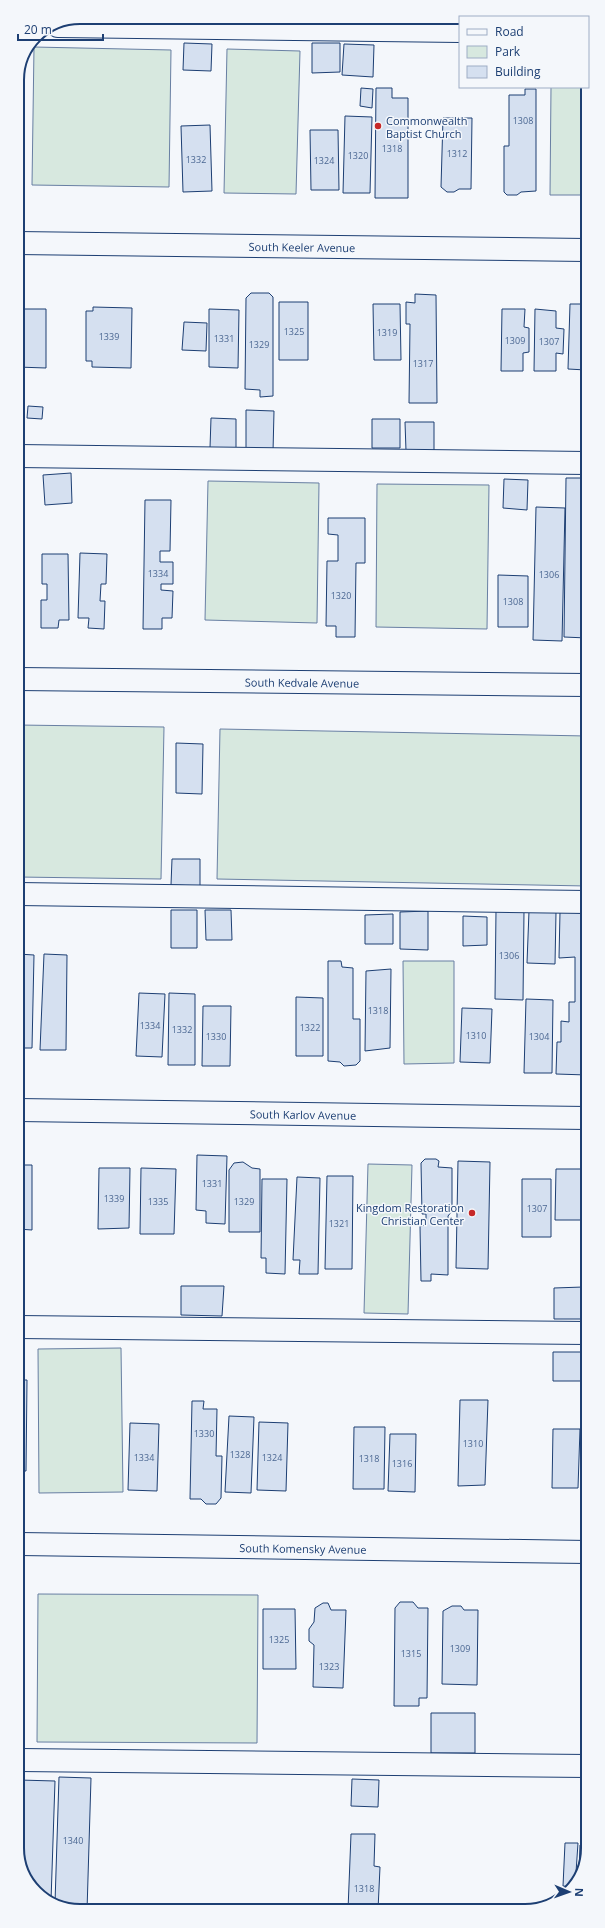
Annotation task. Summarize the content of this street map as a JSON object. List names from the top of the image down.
{
  "streets": {
    "street": [
      "South Keeler Avenue",
      "South Kedvale Avenue",
      "South Karlov Avenue",
      "South Komensky Avenue"
    ]
  },
  "places": ["Commonwealth Baptist Church", "Kingdom Restoration Christian Center"],
  "house_numbers": [
    "1308",
    "1318",
    "1312",
    "1320",
    "1332",
    "1324",
    "1325",
    "1319",
    "1339",
    "1331",
    "1309",
    "1307",
    "1329",
    "1317",
    "1334",
    "1306",
    "1320",
    "1308",
    "1306",
    "1318",
    "1334",
    "1322",
    "1332",
    "1310",
    "1330",
    "1304",
    "1331",
    "1339",
    "1335",
    "1329",
    "1307",
    "1321",
    "1330",
    "1310",
    "1328",
    "1334",
    "1324",
    "1318",
    "1316",
    "1325",
    "1309",
    "1315",
    "1323",
    "1340",
    "1318"
  ],
  "legend": ["Road", "Park", "Building"],
  "scale_bar": "20 m",
  "north": "right"
}
